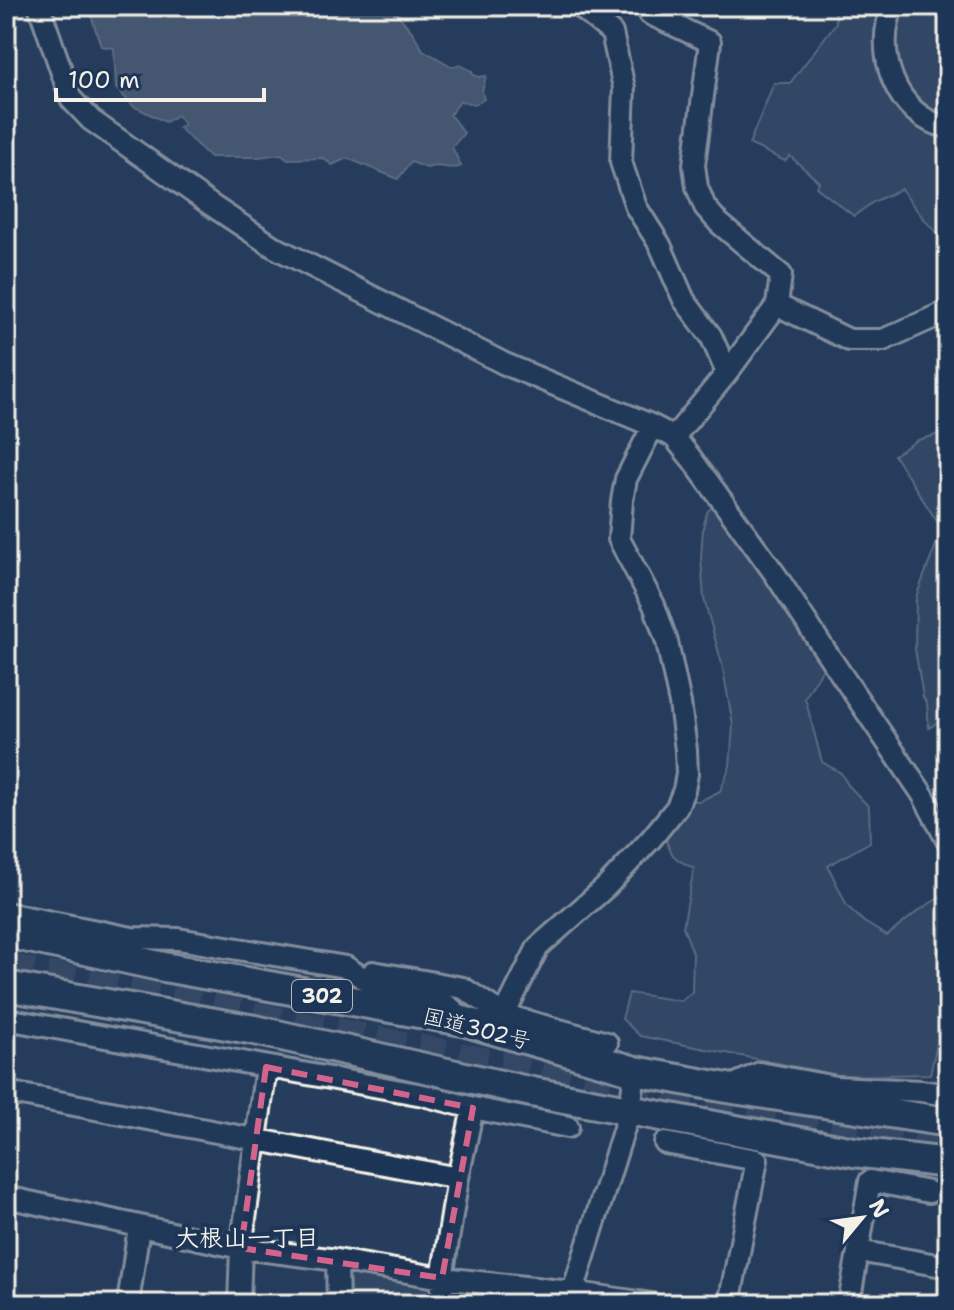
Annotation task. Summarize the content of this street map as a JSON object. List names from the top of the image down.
{
  "streets": {
    "highway": ["302", "国道302号"]
  },
  "districts": ["大根山一丁目"],
  "scale_bar": "100 m",
  "north": "top right"
}
